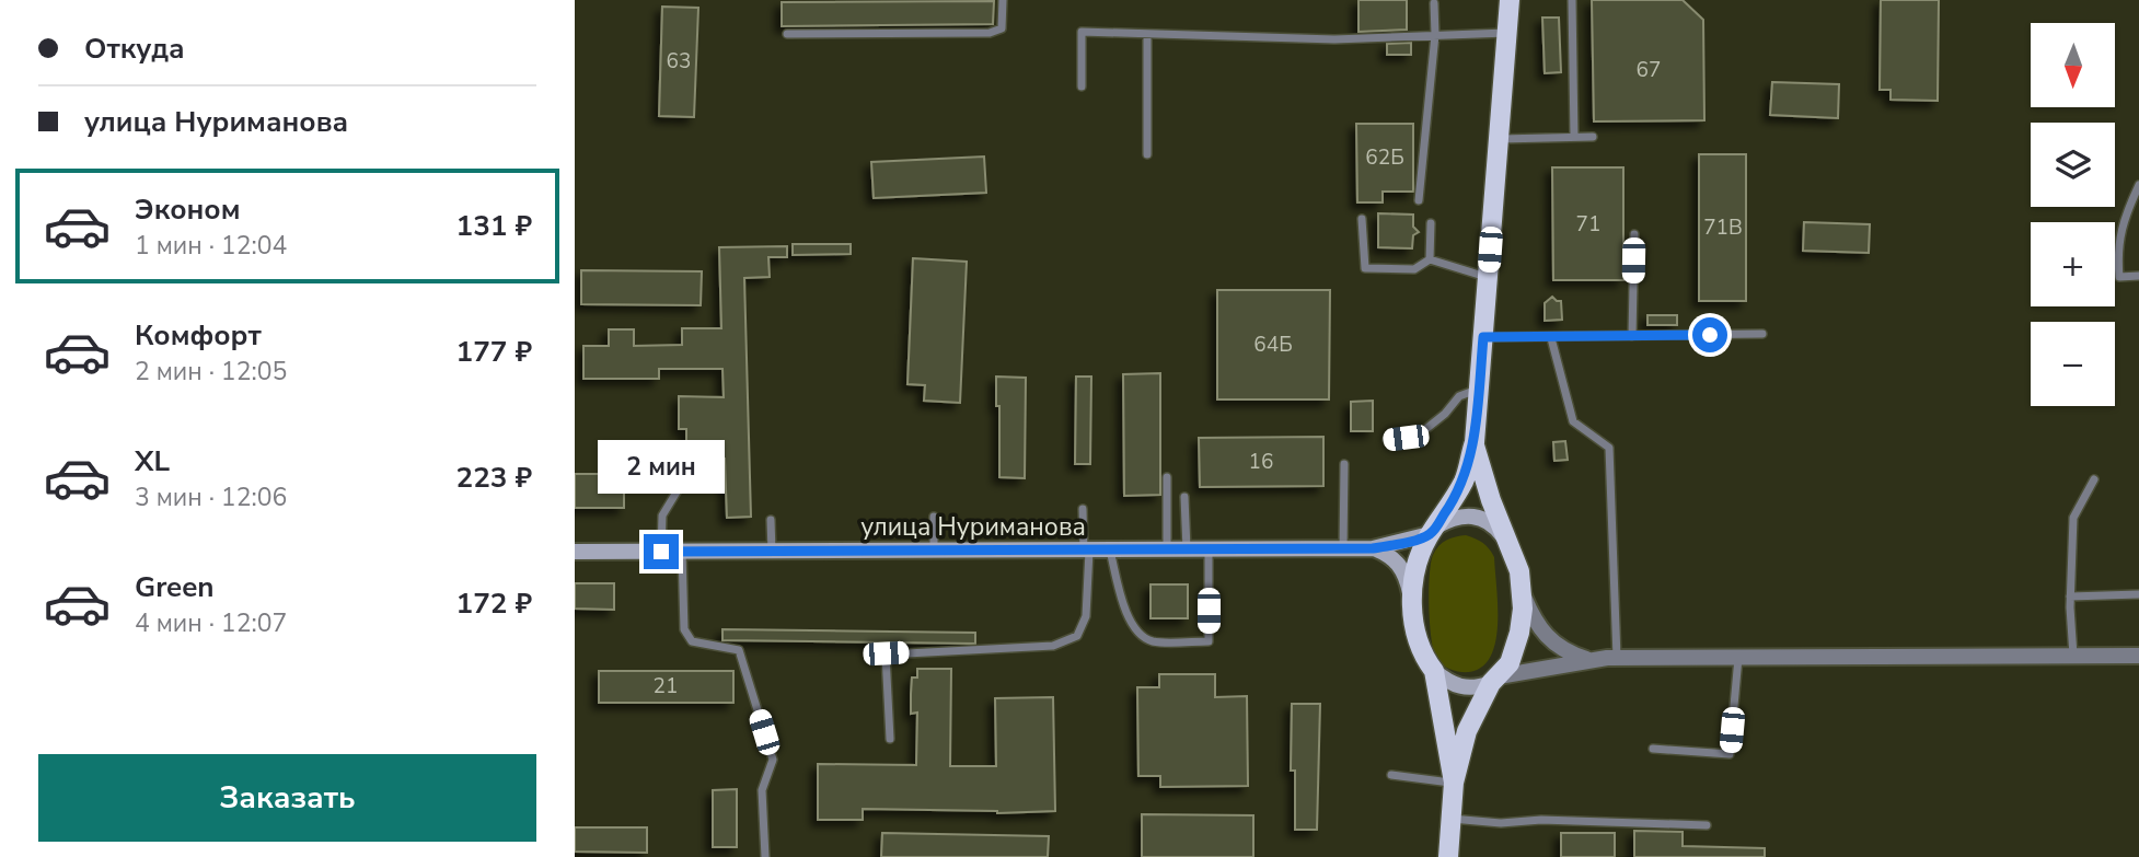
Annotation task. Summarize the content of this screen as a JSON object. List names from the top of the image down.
{
  "streets": {
    "main road": ["улица Нуриманова"]
  },
  "house_numbers": [
    "63",
    "67",
    "62Б",
    "71",
    "71В",
    "64Б",
    "16",
    "21"
  ],
  "north": "bottom",
  "page": {
    "banner": ["Откуда", "улица Нуриманова"],
    "map_buttons": ["+", "−"],
    "list": [
      {
        "name": "Эконом",
        "note": "1 мин · 12:04",
        "value": "131 ₽"
      },
      {
        "name": "Комфорт",
        "note": "2 мин · 12:05",
        "value": "177 ₽"
      },
      {
        "name": "XL",
        "note": "3 мин · 12:06",
        "value": "223 ₽"
      },
      {
        "name": "Green",
        "note": "4 мин · 12:07",
        "value": "172 ₽"
      }
    ],
    "bubble": "2 мин",
    "buttons": "Заказать"
  }
}
